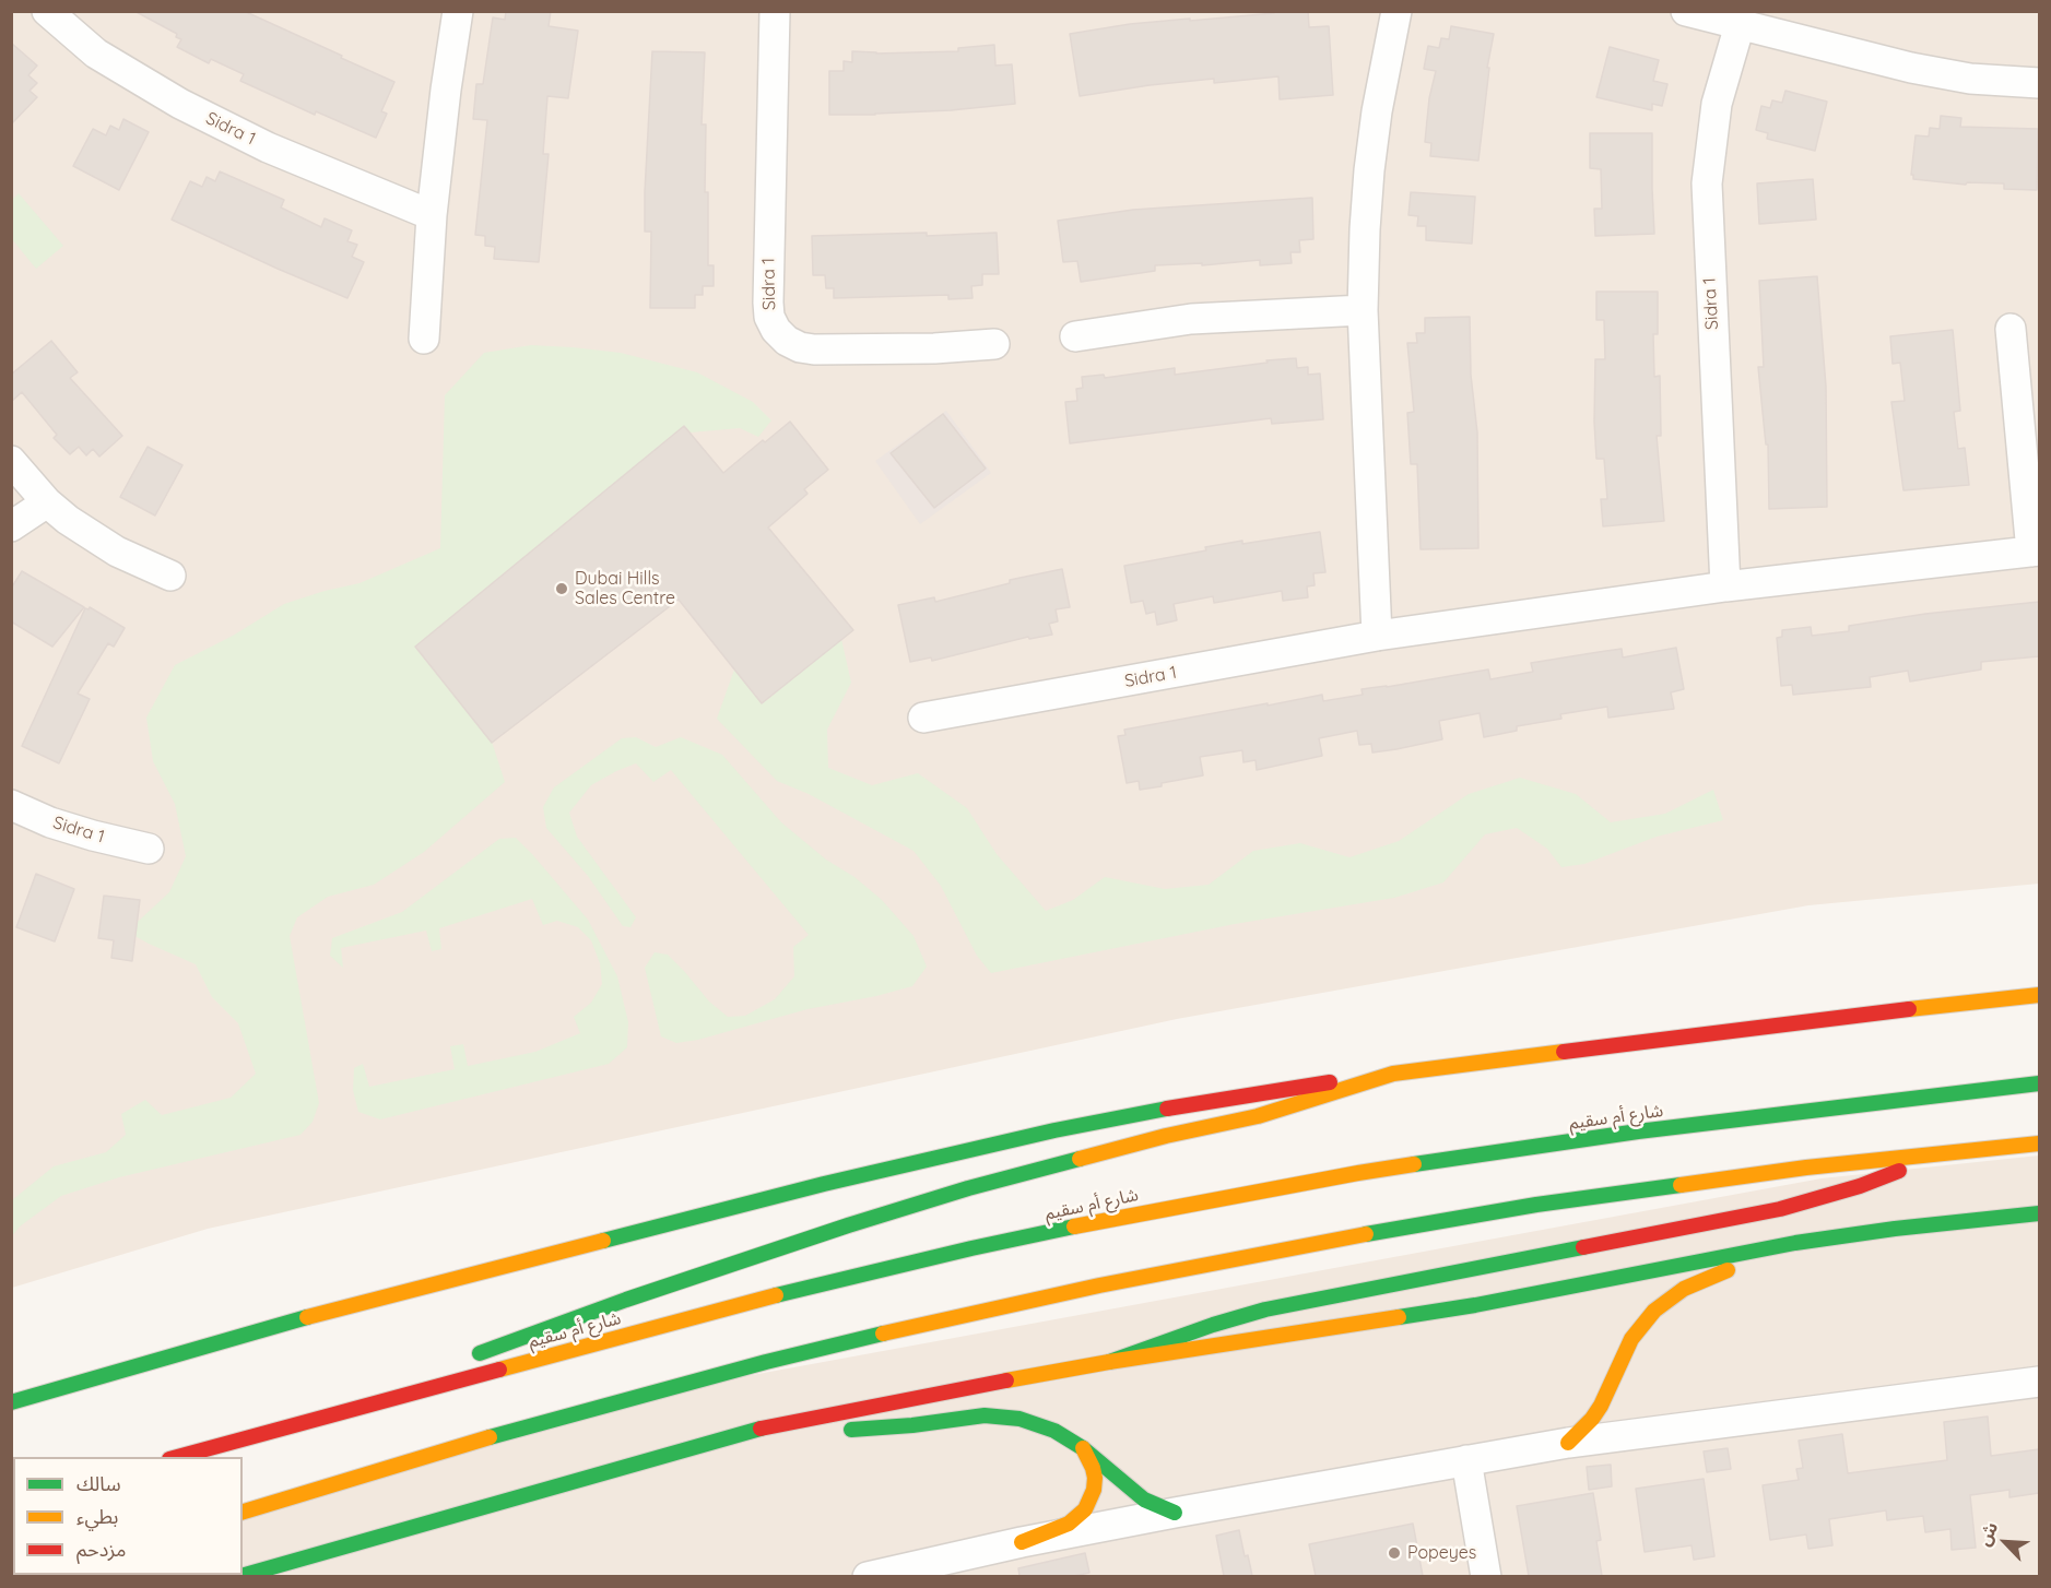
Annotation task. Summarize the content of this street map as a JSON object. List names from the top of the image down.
{
  "streets": {
    "main road": ["شارع أم سقيم"],
    "street": ["Sidra 1"]
  },
  "places": ["Dubai Hills Sales Centre", "Popeyes"],
  "legend": ["سالك", "بطيء", "مزدحم"],
  "north": "top left"
}
